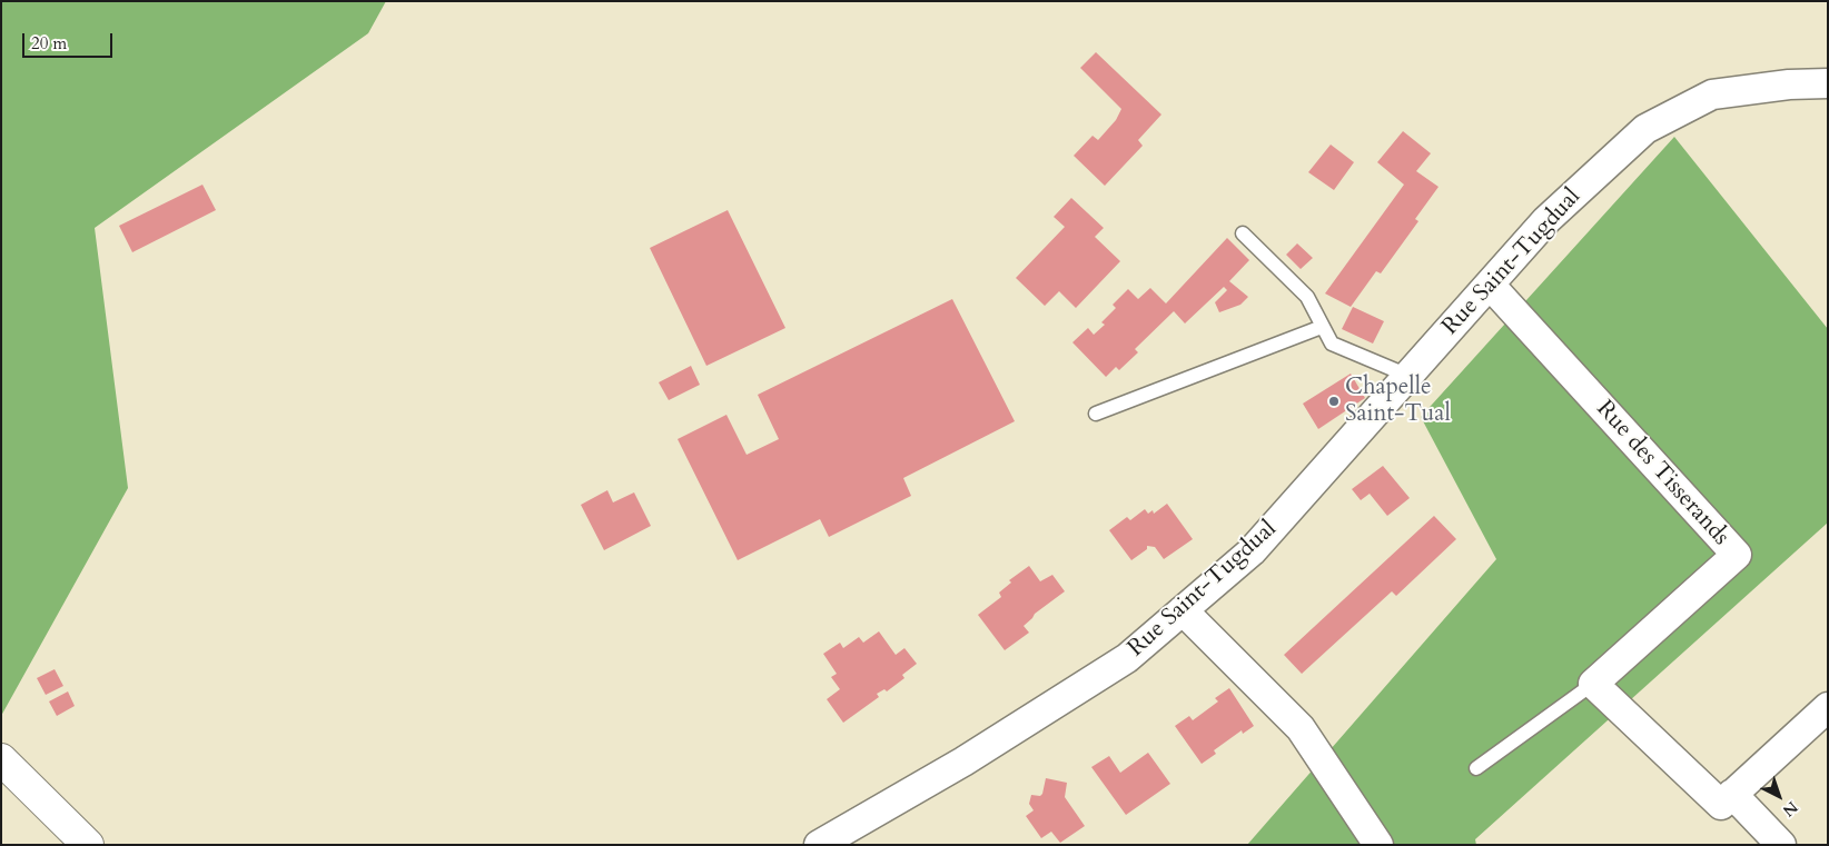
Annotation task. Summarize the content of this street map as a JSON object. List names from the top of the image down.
{
  "streets": {
    "street": ["Rue Saint-Tugdual", "Rue des Tisserands"]
  },
  "crossings": [
    ["Rue Saint-Tugdual", "Rue des Tisserands"]
  ],
  "places": ["Chapelle Saint-Tual"],
  "scale_bar": "20 m",
  "north": "bottom right"
}
